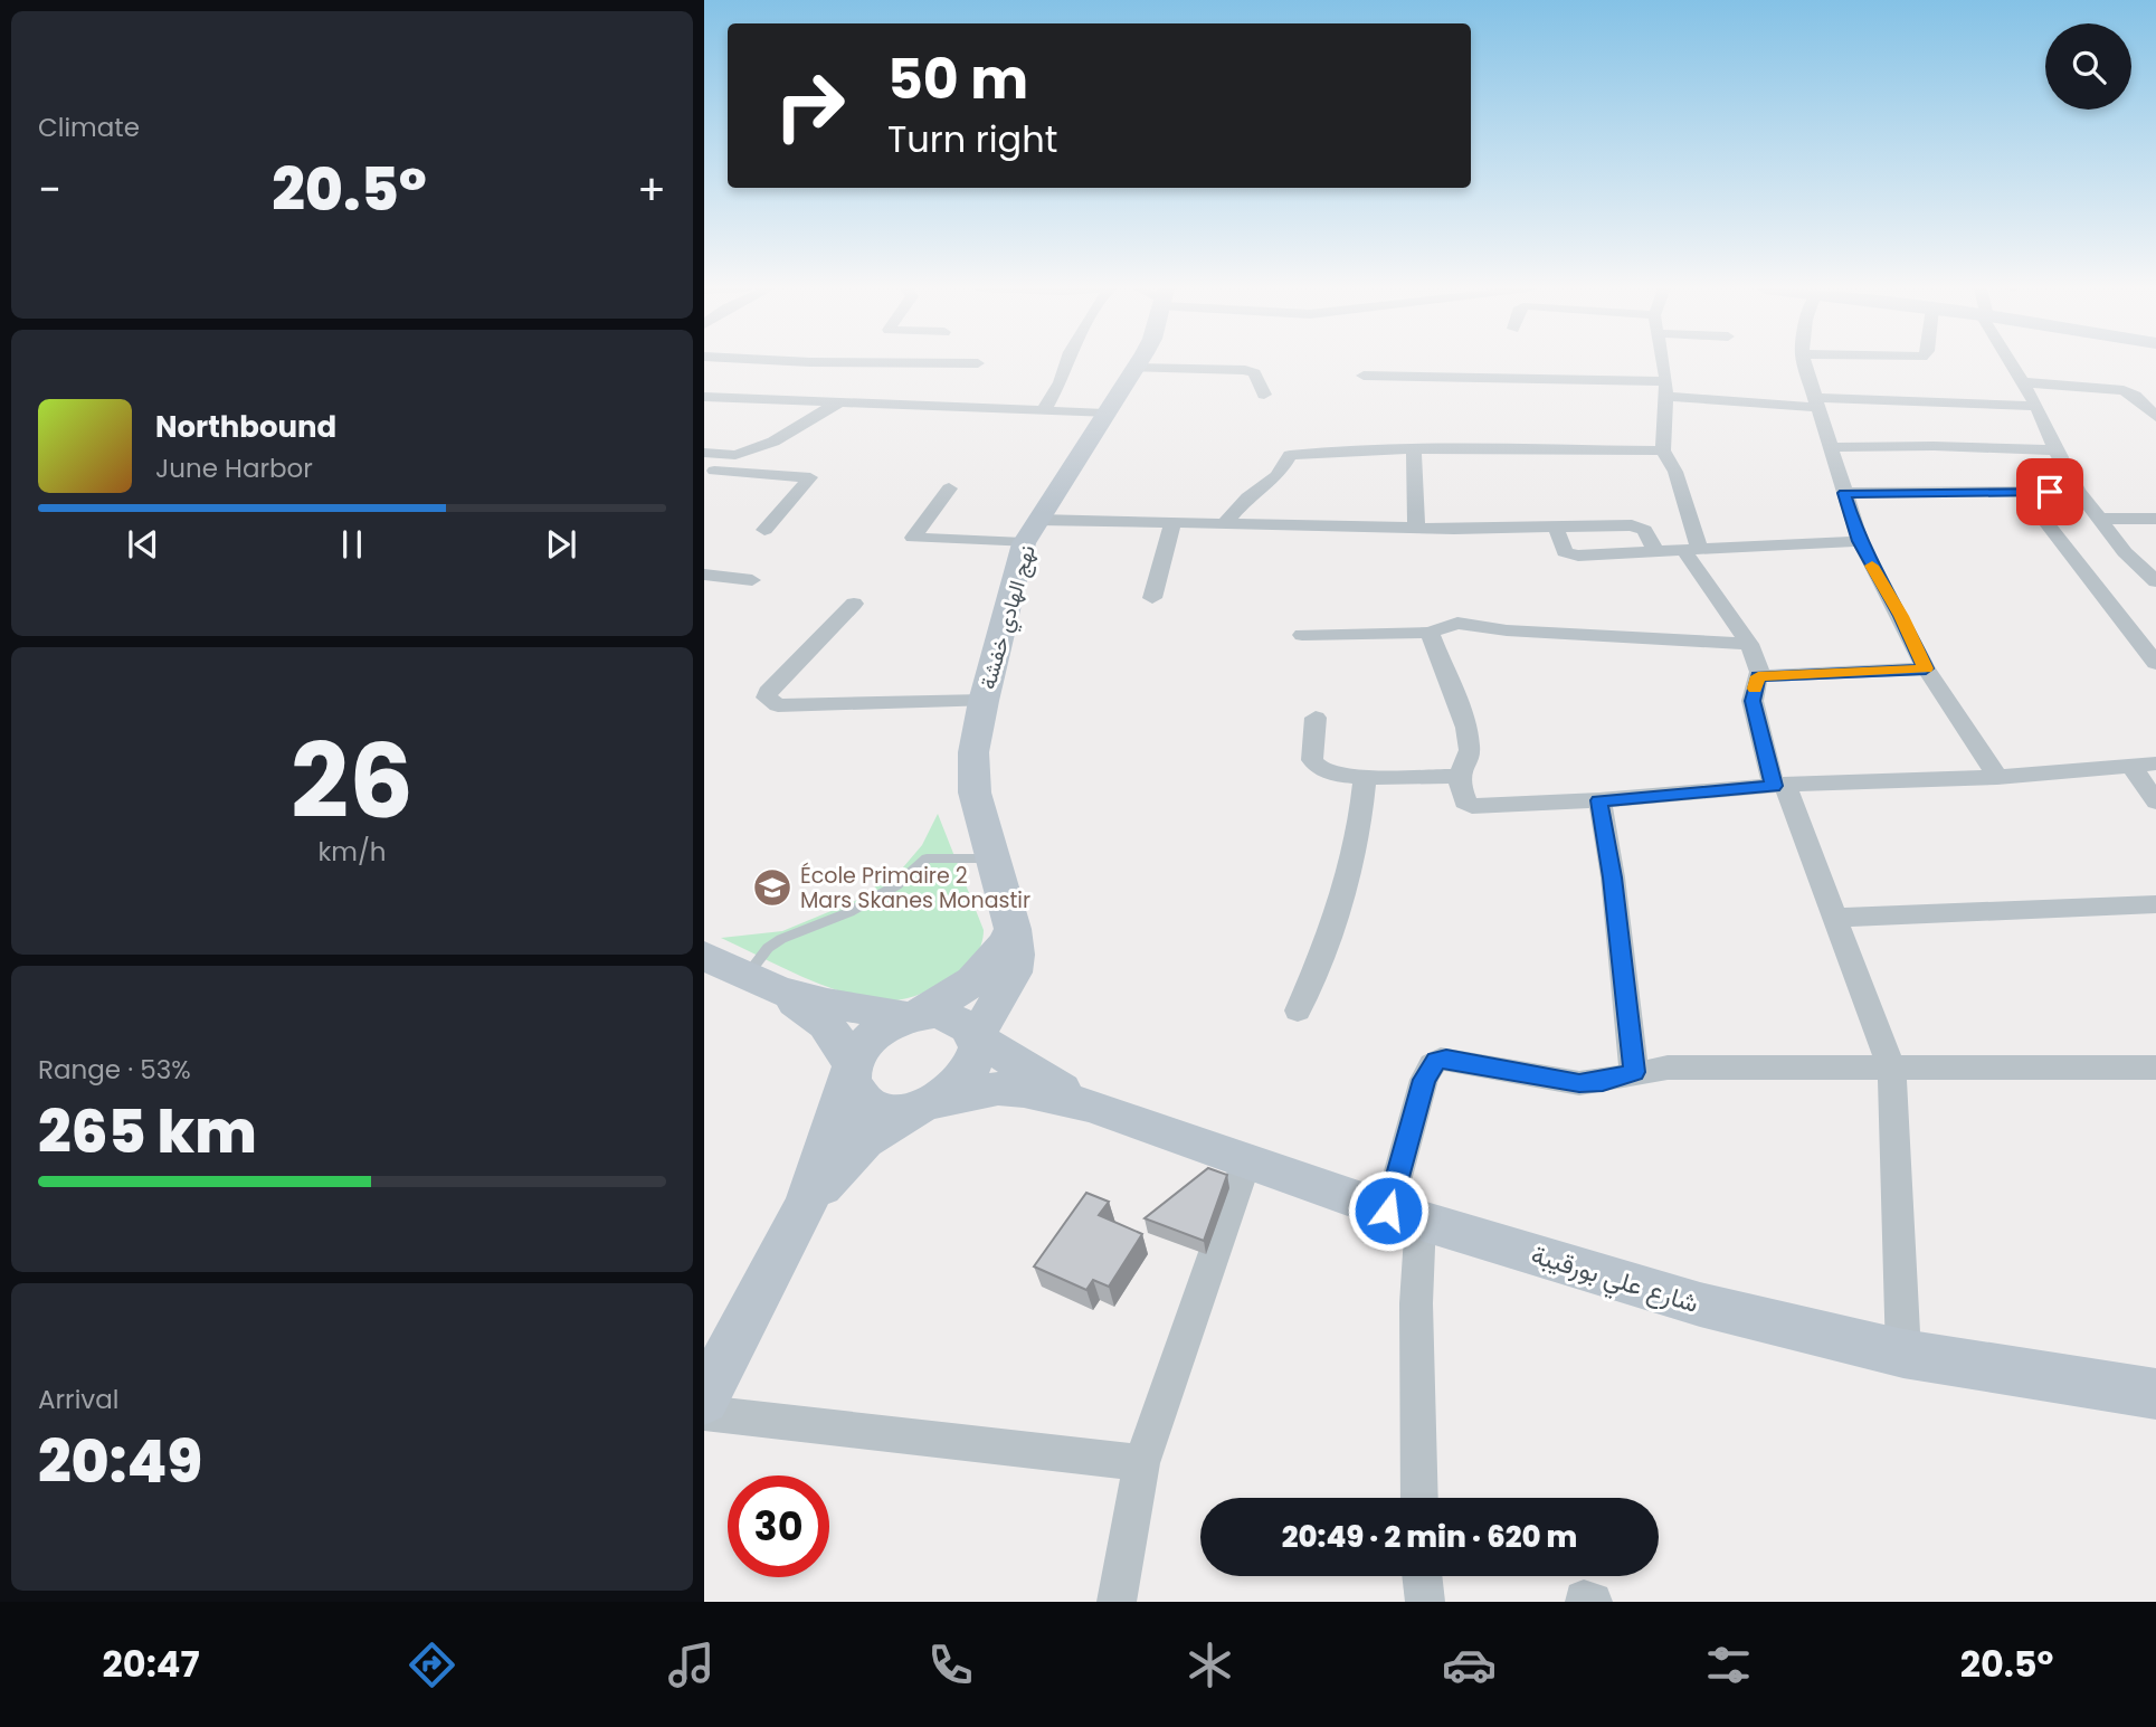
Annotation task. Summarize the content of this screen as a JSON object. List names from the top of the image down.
{
  "streets": {
    "main road": ["نهج الهادي خفشة", "شارع علي بورقيبة"]
  },
  "crossings": [
    ["نهج الهادي خفشة", "شارع علي بورقيبة"]
  ],
  "places": {
    "school or university": ["École Primaire 2 Mars Skanes Monastir"]
  },
  "page": {
    "tile": [
      "Climate",
      ["26", "km/h"],
      ["Range · 53%", "265 km"],
      ["Arrival", "20:49"]
    ],
    "turn": ["50 m", "Turn right"],
    "heat": ["−", "20.5°", "+"],
    "song": ["Northbound", "June Harbor"],
    "limit": "30",
    "trip": "20:49 · 2 min · 620 m",
    "tabs": ["20:47", "20.5°"]
  }
}
